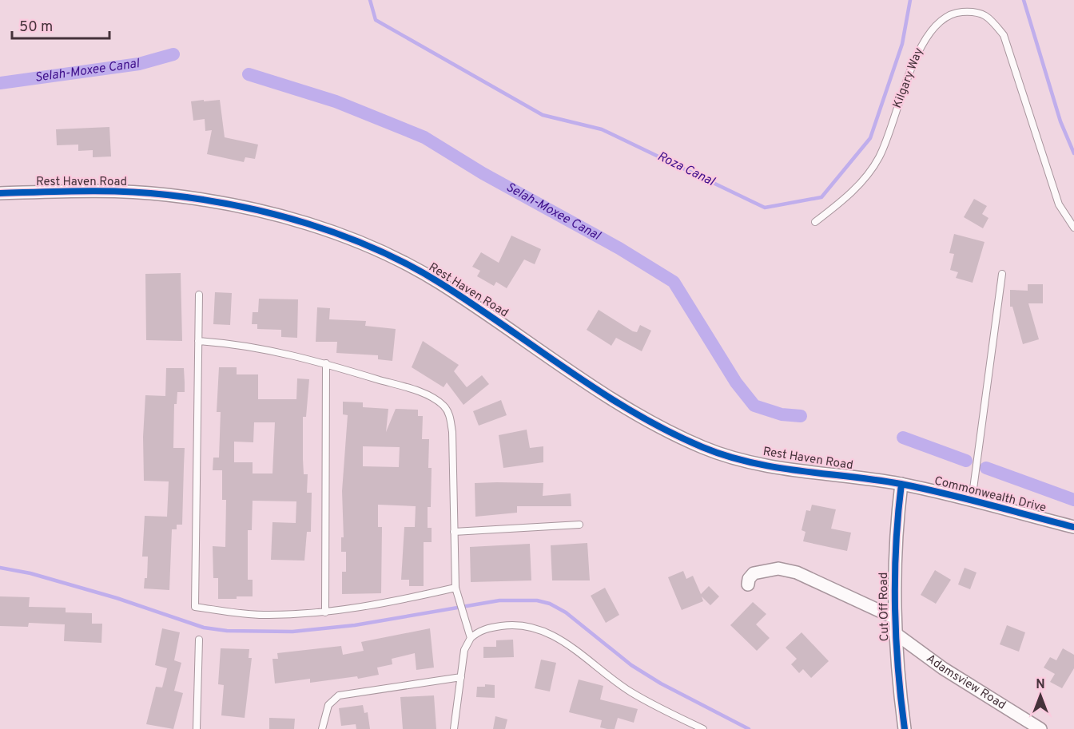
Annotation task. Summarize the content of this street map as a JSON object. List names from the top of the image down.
{
  "streets": {
    "street": [
      "Rest Haven Road",
      "Commonwealth Drive",
      "Cut Off Road",
      "Adamsview Road"
    ],
    "lane": ["Kilgary Way"]
  },
  "crossings": [
    ["Rest Haven Road", "Commonwealth Drive"],
    ["Rest Haven Road", "Cut Off Road"],
    ["Commonwealth Drive", "Cut Off Road"],
    ["Cut Off Road", "Adamsview Road"]
  ],
  "water": ["Selah-Moxee Canal", "Roza Canal"],
  "scale_bar": "50 m",
  "north": "top"
}
